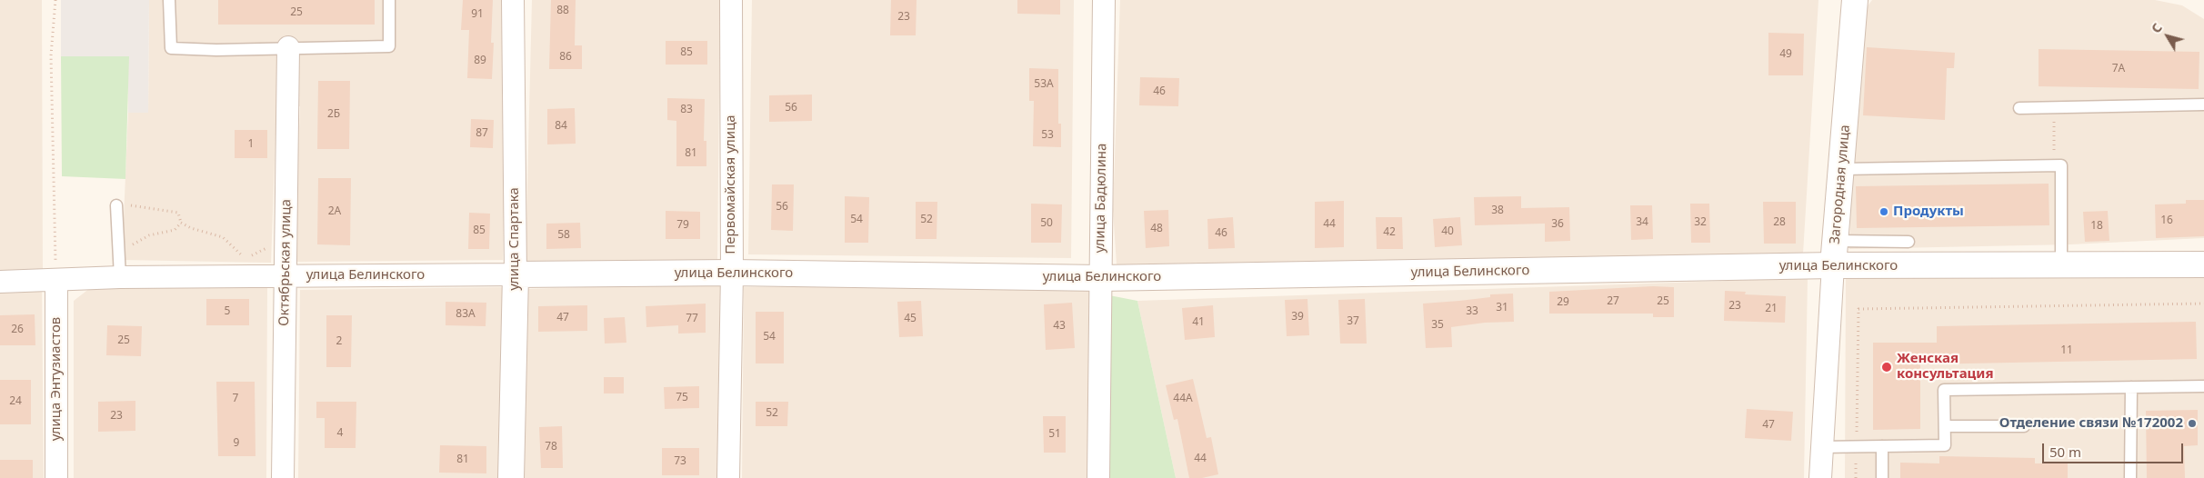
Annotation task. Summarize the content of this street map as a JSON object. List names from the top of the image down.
{
  "streets": {
    "street": [
      "Первомайская улица",
      "Загородная улица",
      "улица Бадюлина",
      "улица Спартака",
      "Октябрьская улица",
      "улица Белинского",
      "улица Энтузиастов"
    ]
  },
  "crossings": [
    ["Первомайская улица", "улица Белинского"],
    ["Загородная улица", "улица Белинского"],
    ["улица Бадюлина", "улица Белинского"],
    ["улица Спартака", "улица Белинского"],
    ["Октябрьская улица", "улица Белинского"],
    ["улица Белинского", "улица Энтузиастов"]
  ],
  "places": ["Продукты", "Женская консультация", "Отделение связи №172002"],
  "house_numbers": [
    "88",
    "25",
    "91",
    "23",
    "85",
    "49",
    "86",
    "89",
    "7А",
    "53А",
    "46",
    "56",
    "83",
    "2Б",
    "84",
    "87",
    "53",
    "1",
    "81",
    "56",
    "38",
    "2А",
    "54",
    "52",
    "16",
    "34",
    "32",
    "28",
    "50",
    "44",
    "36",
    "79",
    "18",
    "48",
    "85",
    "40",
    "42",
    "46",
    "58",
    "27",
    "25",
    "29",
    "23",
    "31",
    "21",
    "5",
    "33",
    "83А",
    "39",
    "47",
    "77",
    "45",
    "37",
    "41",
    "35",
    "43",
    "26",
    "54",
    "25",
    "2",
    "11",
    "75",
    "7",
    "44А",
    "24",
    "52",
    "23",
    "47",
    "4",
    "51",
    "9",
    "78",
    "44",
    "81",
    "73"
  ],
  "scale_bar": "50 m",
  "north": "top left"
}
